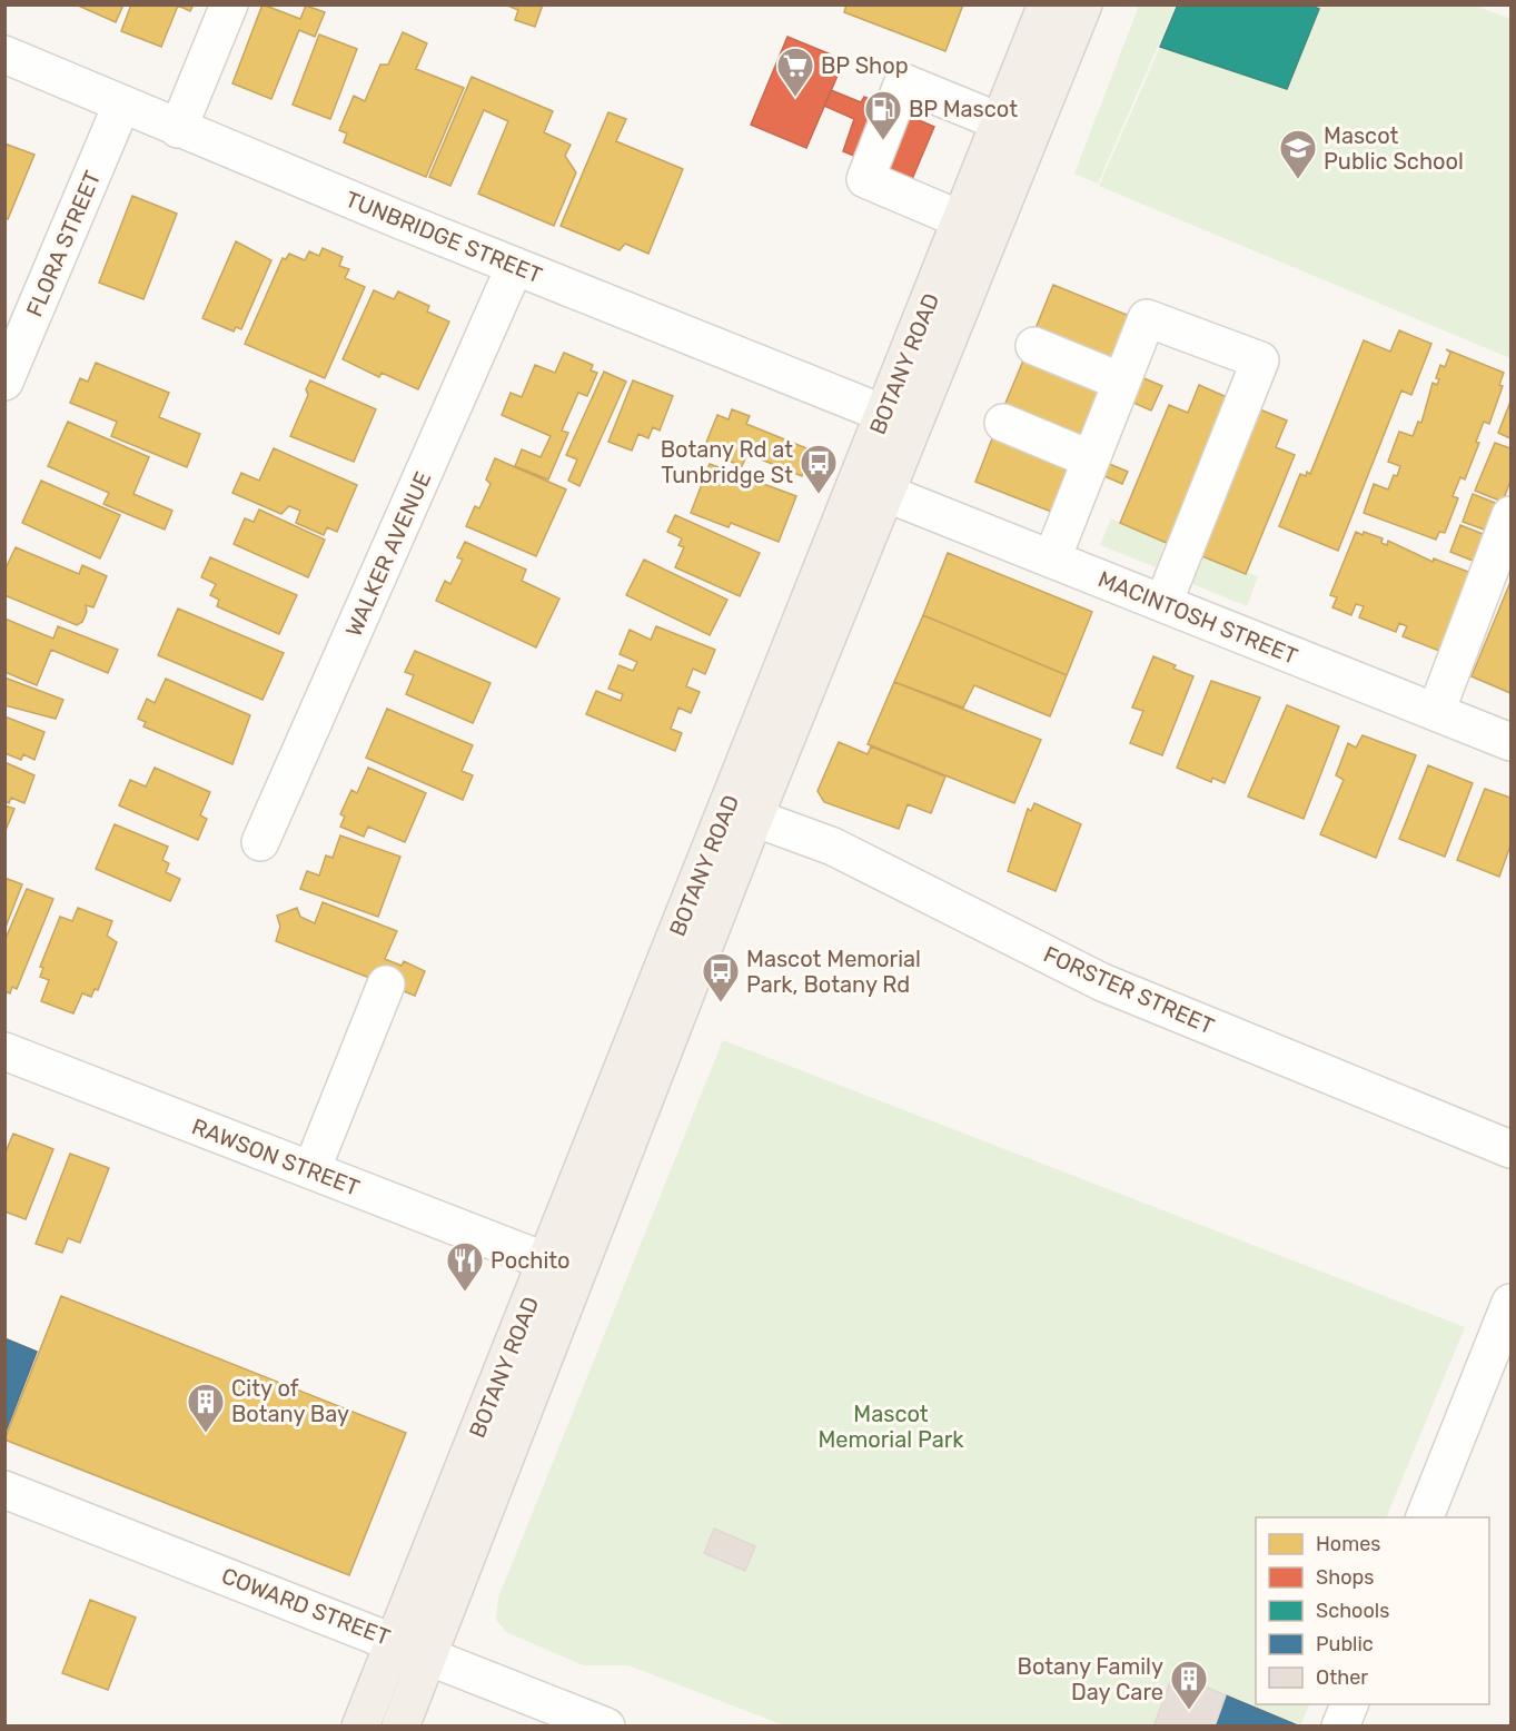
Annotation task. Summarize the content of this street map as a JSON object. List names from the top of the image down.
{
  "streets": {
    "main road": ["BOTANY ROAD"],
    "street": [
      "TUNBRIDGE STREET",
      "FLORA STREET",
      "WALKER AVENUE",
      "MACINTOSH STREET",
      "FORSTER STREET",
      "RAWSON STREET",
      "COWARD STREET"
    ]
  },
  "crossings": [
    ["TUNBRIDGE STREET", "FLORA STREET"],
    ["TUNBRIDGE STREET", "BOTANY ROAD"],
    ["TUNBRIDGE STREET", "WALKER AVENUE"],
    ["BOTANY ROAD", "MACINTOSH STREET"],
    ["BOTANY ROAD", "FORSTER STREET"],
    ["BOTANY ROAD", "RAWSON STREET"],
    ["BOTANY ROAD", "COWARD STREET"]
  ],
  "parks": ["Mascot Memorial Park"],
  "places": {
    "supermarket": ["BP Shop"],
    "fuel station": ["BP Mascot"],
    "school or university": ["Mascot Public School"],
    "bus stop": ["Botany Rd at Tunbridge St", "Mascot Memorial Park, Botany Rd"],
    "restaurant": ["Pochito"],
    "building": ["City of Botany Bay", "Botany Family Day Care"]
  },
  "legend": [
    "Homes",
    "Shops",
    "Schools",
    "Public",
    "Other"
  ]
}
